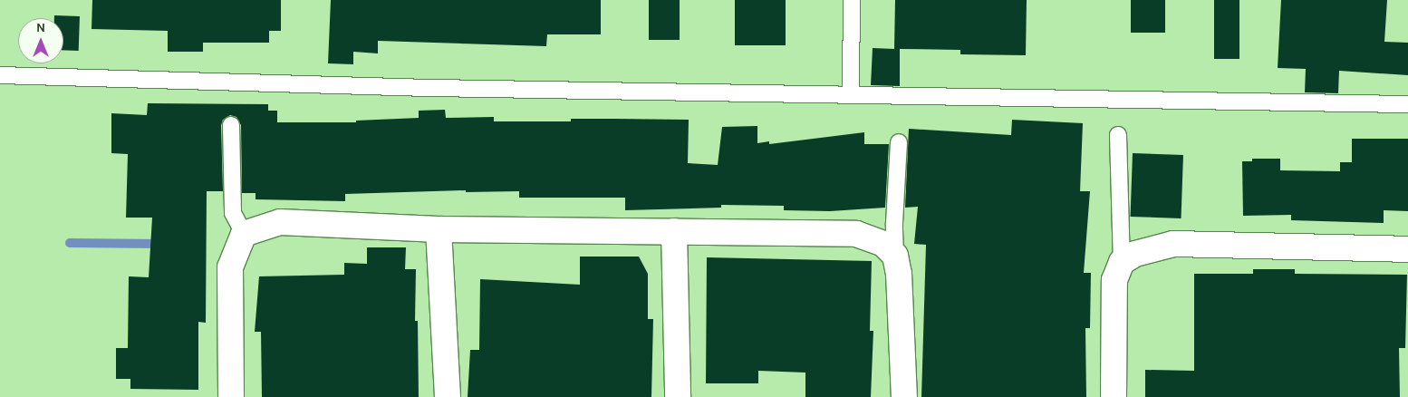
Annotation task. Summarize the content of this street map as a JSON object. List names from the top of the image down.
{
  "north": "top"
}
